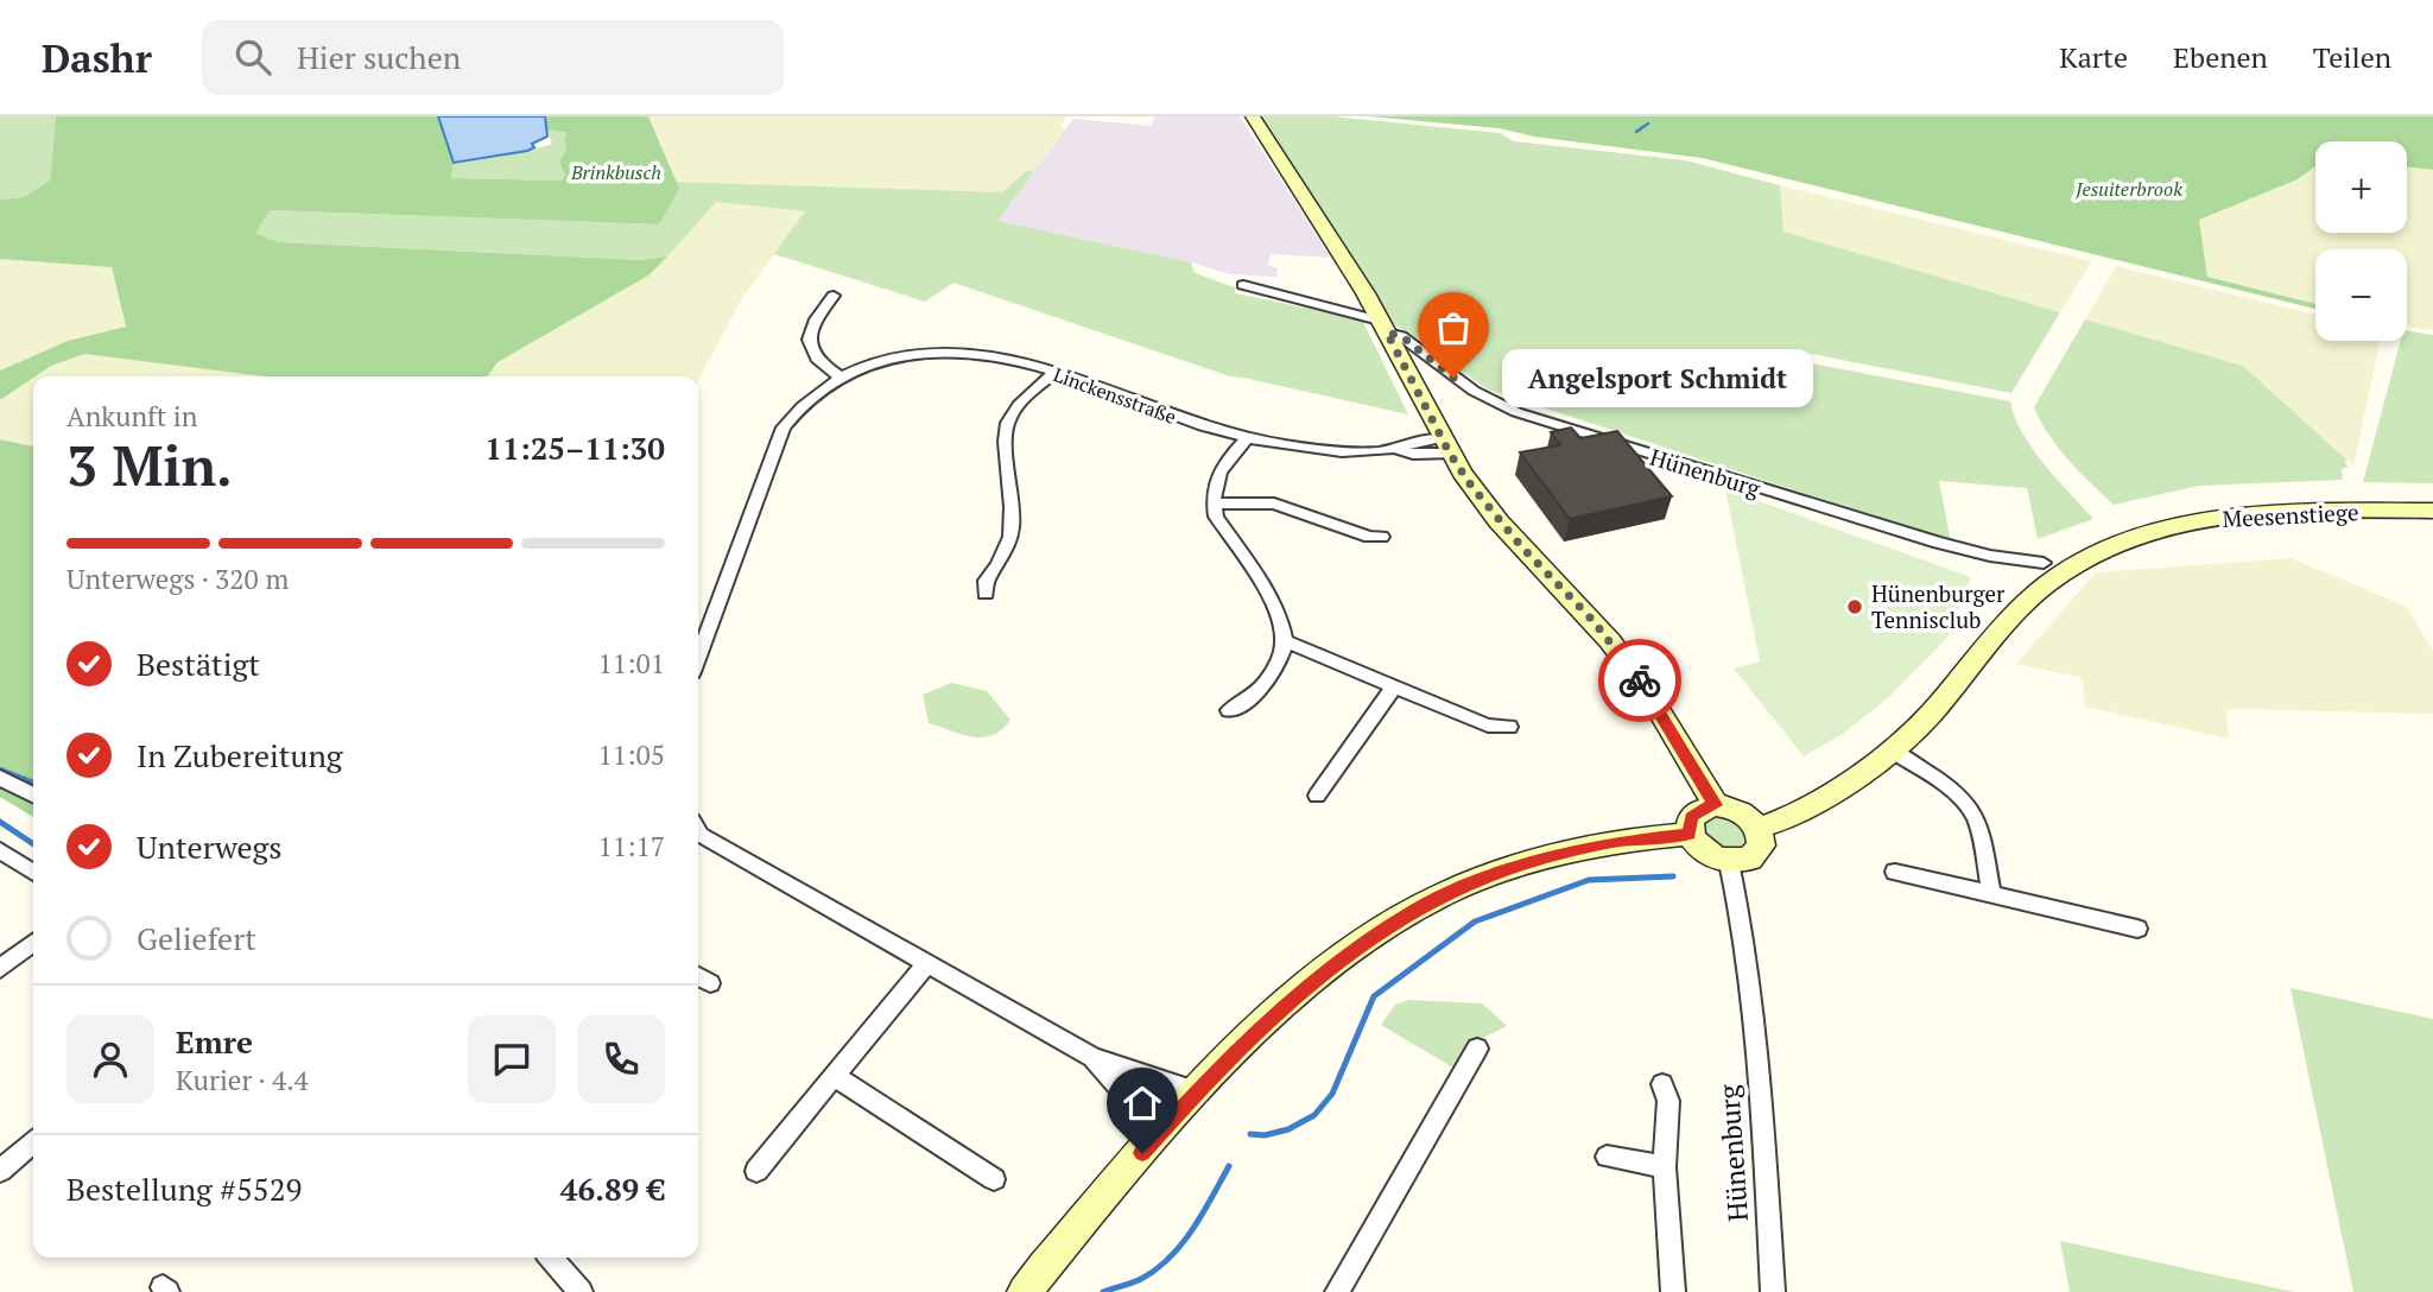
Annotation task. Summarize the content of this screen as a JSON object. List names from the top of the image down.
{
  "streets": {
    "street": ["Linckensstraße", "Hünenburg", "Meesenstiege"]
  },
  "crossings": [
    ["Linckensstraße", "Hünenburg"],
    ["Hünenburg", "Meesenstiege"]
  ],
  "parks": ["Brinkbusch", "Jesuiterbrook"],
  "places": ["Angelsport Schmidt", "Hünenburger Tennisclub"],
  "page": {
    "header": "Dashr",
    "search": "Hier suchen",
    "nav": ["Karte", "Ebenen", "Teilen"],
    "map_buttons": ["+", "−"],
    "bubble": "Angelsport Schmidt",
    "heading": ["3 Min.", "Ankunft in", "11:25–11:30"],
    "panel": [
      "Emre",
      "Kurier · 4.4",
      "Bestellung #5529",
      "46.89 €"
    ],
    "bar": "Unterwegs · 320 m",
    "list": [
      ["Bestätigt", "11:01"],
      ["In Zubereitung", "11:05"],
      ["Unterwegs", "11:17"],
      "Geliefert"
    ]
  }
}
